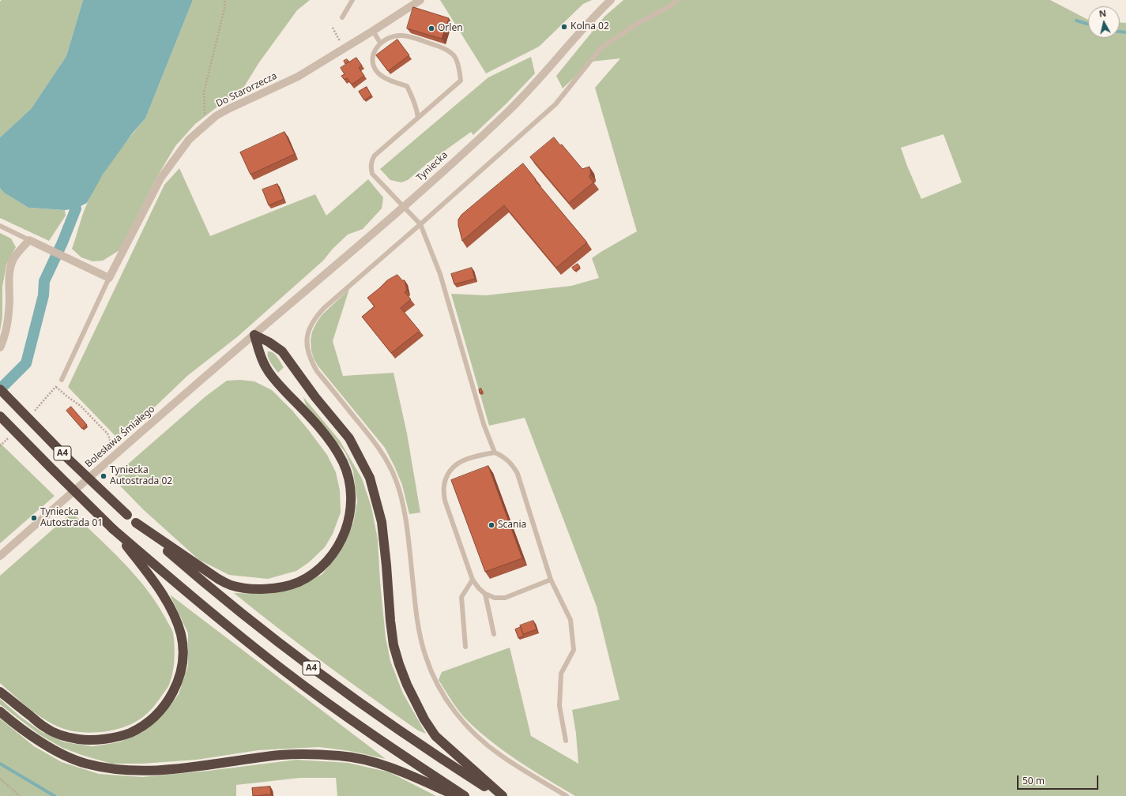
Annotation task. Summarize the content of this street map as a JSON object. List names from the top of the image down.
{
  "streets": {
    "highway": ["A4"],
    "street": ["Do Starorzecza", "Tyniecka", "Bolesława Śmiałego"]
  },
  "crossings": [
    ["Tyniecka", "Bolesława Śmiałego"]
  ],
  "places": [
    "Kolna 02",
    "Orlen",
    "Tyniecka Autostrada 02",
    "Tyniecka Autostrada 01",
    "Scania"
  ],
  "scale_bar": "50 m",
  "north": "top"
}
